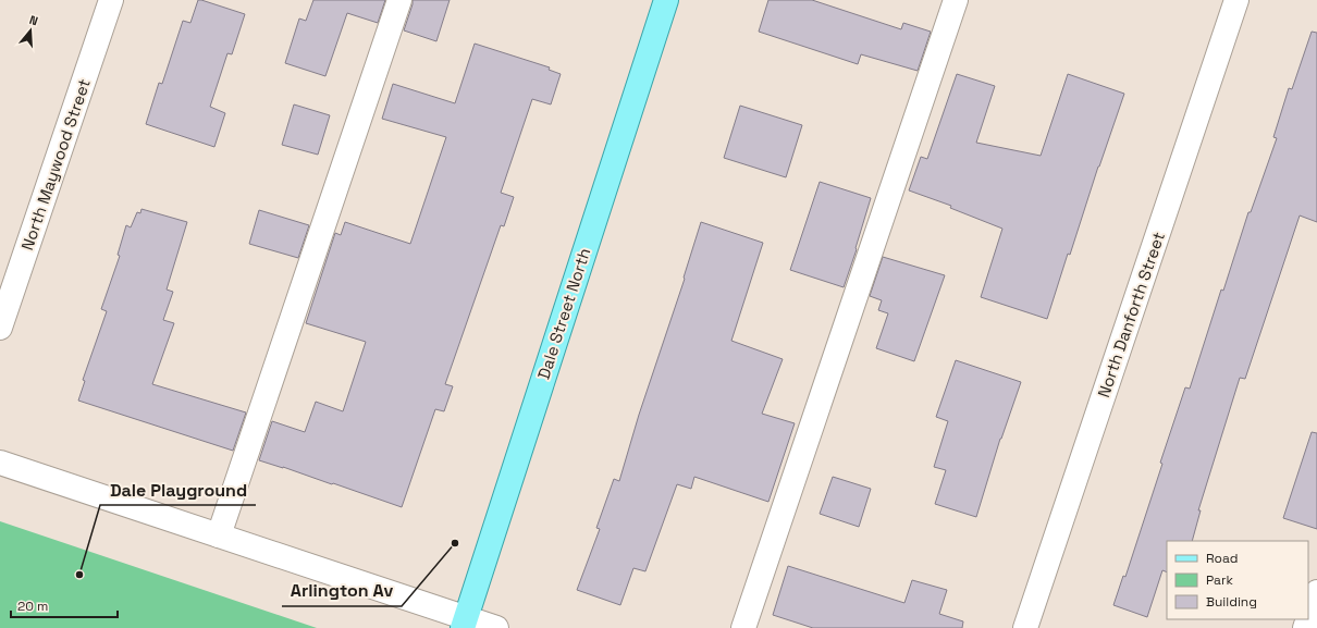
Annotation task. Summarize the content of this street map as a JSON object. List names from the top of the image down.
{
  "streets": {
    "main road": ["Dale Street North"],
    "street": ["North Maywood Street", "North Danforth Street"]
  },
  "places": ["Arlington Av", "Dale Playground"],
  "legend": ["Road", "Park", "Building"],
  "scale_bar": "20 m",
  "north": "top"
}
